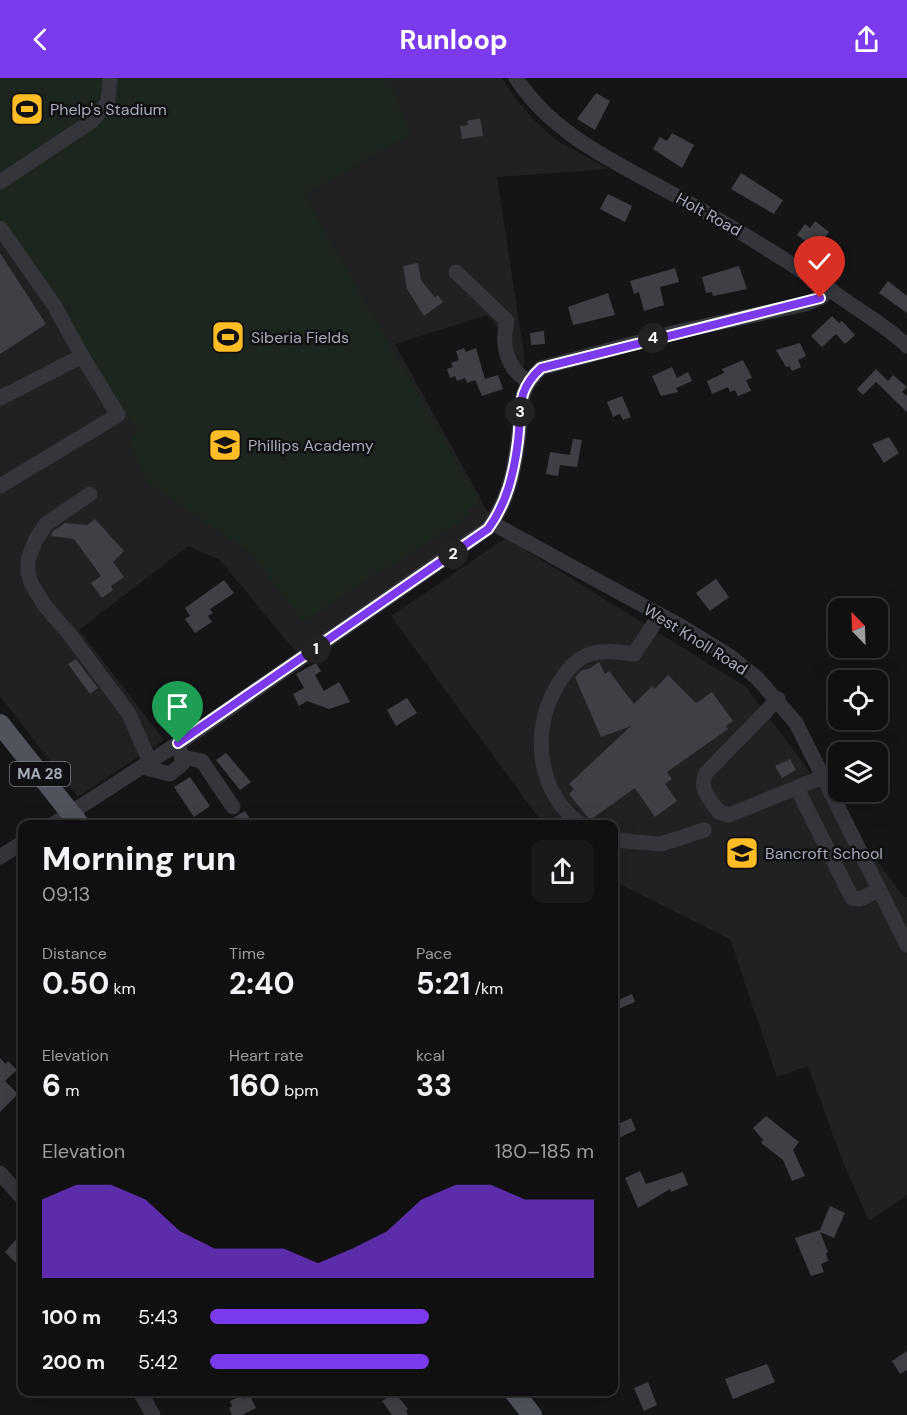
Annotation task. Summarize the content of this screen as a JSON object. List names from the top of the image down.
{
  "streets": {
    "main road": ["MA 28"],
    "street": ["Holt Road", "West Knoll Road"]
  },
  "places": {
    "sports": ["Phelp's Stadium", "Siberia Fields"],
    "school or university": ["Phillips Academy", "Bancroft School"]
  },
  "north": "top left",
  "page": {
    "header": "Runloop",
    "pins": [
      "4",
      "3",
      "2",
      "1"
    ],
    "heading": ["Morning run", "09:13"],
    "stats": [
      ["Distance", "0.50 km"],
      ["Time", "2:40"],
      ["Pace", "5:21 /km"],
      ["Elevation", "6 m"],
      ["Heart rate", "160 bpm"],
      ["kcal", "33"]
    ],
    "chart": ["Elevation", "180–185 m"],
    "list": [
      {
        "name": "100 m",
        "note": "5:43"
      },
      {
        "name": "200 m",
        "note": "5:42"
      }
    ]
  }
}
